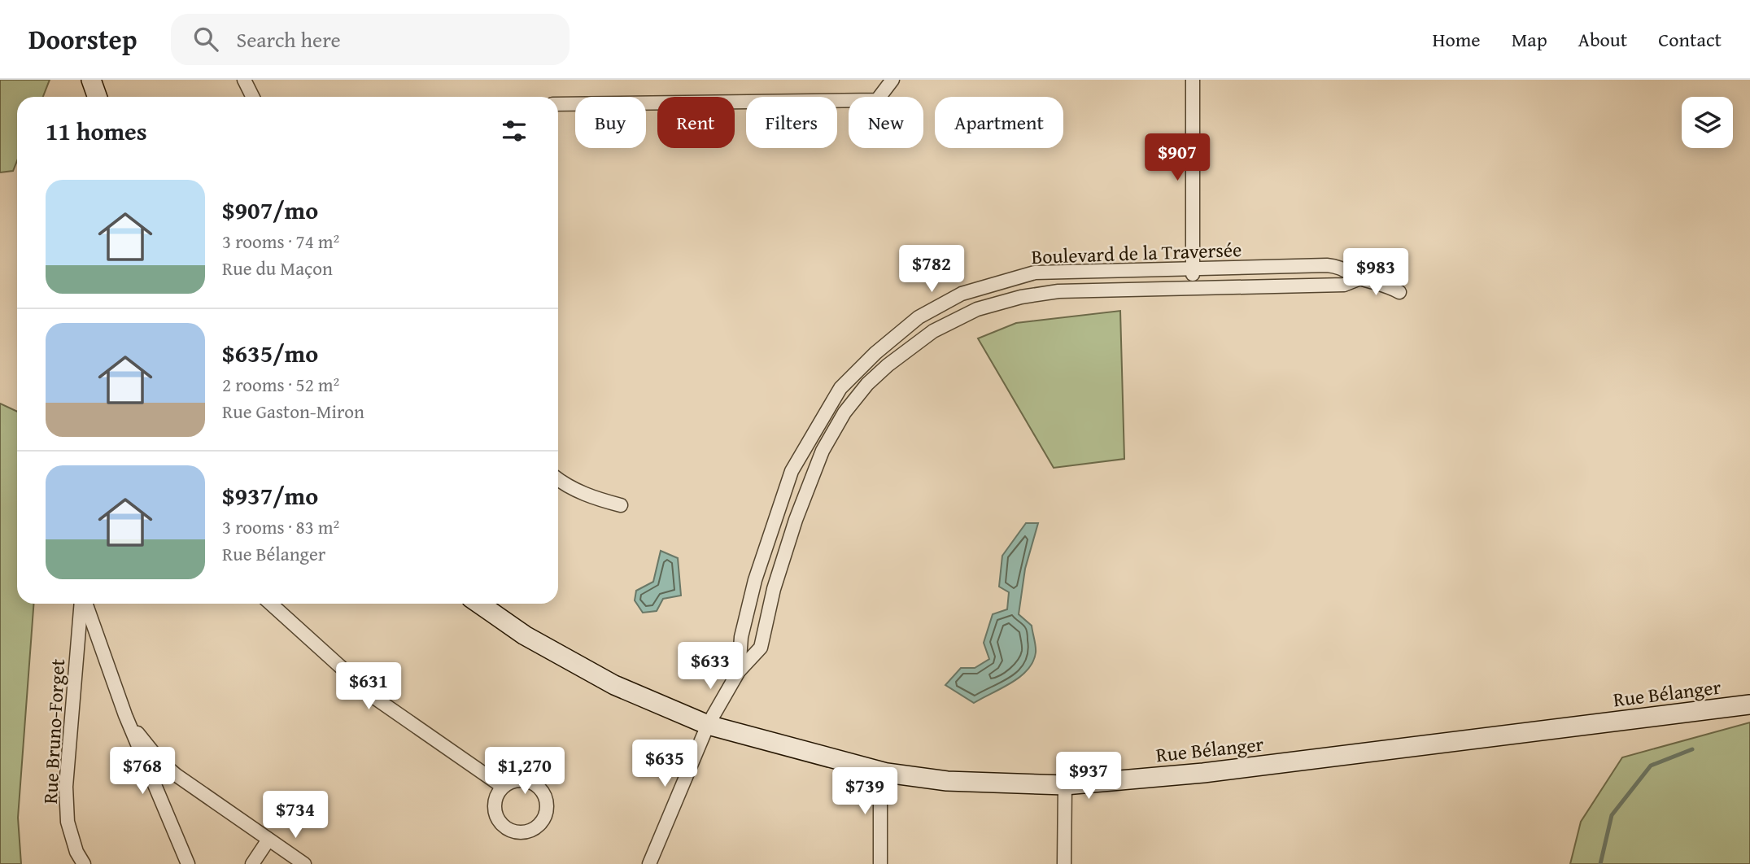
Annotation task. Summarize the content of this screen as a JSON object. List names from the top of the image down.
{
  "streets": {
    "street": ["Boulevard de la Traversée", "Rue Bélanger", "Rue Bruno-Forget"]
  },
  "crossings": [
    ["Boulevard de la Traversée", "Rue Bélanger"]
  ],
  "page": {
    "header": "Doorstep",
    "search": "Search here",
    "nav": [
      "Home",
      "Map",
      "About",
      "Contact"
    ],
    "chip": [
      "Buy",
      "Rent",
      "Filters",
      "New",
      "Apartment"
    ],
    "heading": "11 homes",
    "price": [
      "$907",
      "$782",
      "$983",
      "$633",
      "$631",
      "$635",
      "$768",
      "$1,270",
      "$937",
      "$739",
      "$734"
    ],
    "list": [
      {
        "name": "$907/mo",
        "note": "3 rooms · 74 m² · Rue du Maçon"
      },
      {
        "name": "$635/mo",
        "note": "2 rooms · 52 m² · Rue Gaston-Miron"
      },
      {
        "name": "$937/mo",
        "note": "3 rooms · 83 m² · Rue Bélanger"
      }
    ]
  }
}
